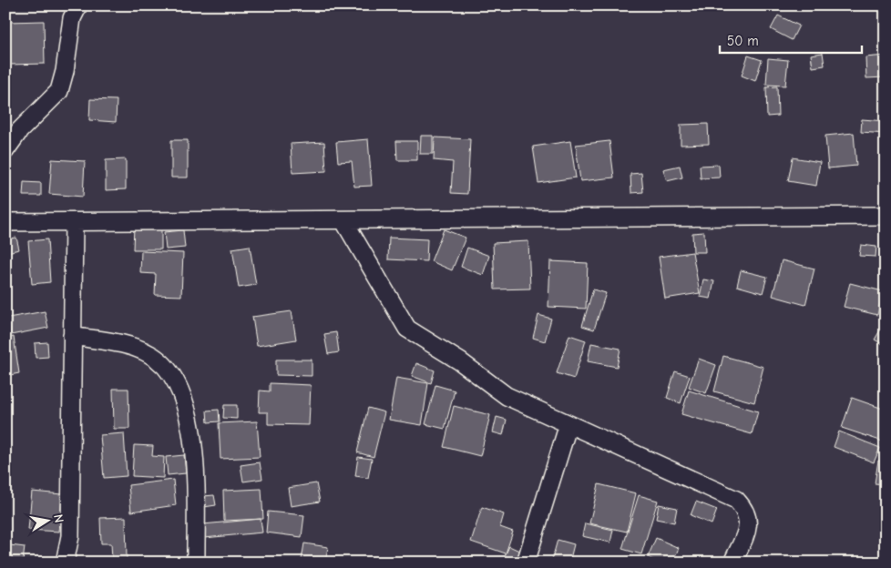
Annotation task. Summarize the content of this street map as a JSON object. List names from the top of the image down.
{
  "scale_bar": "50 m",
  "north": "right"
}
